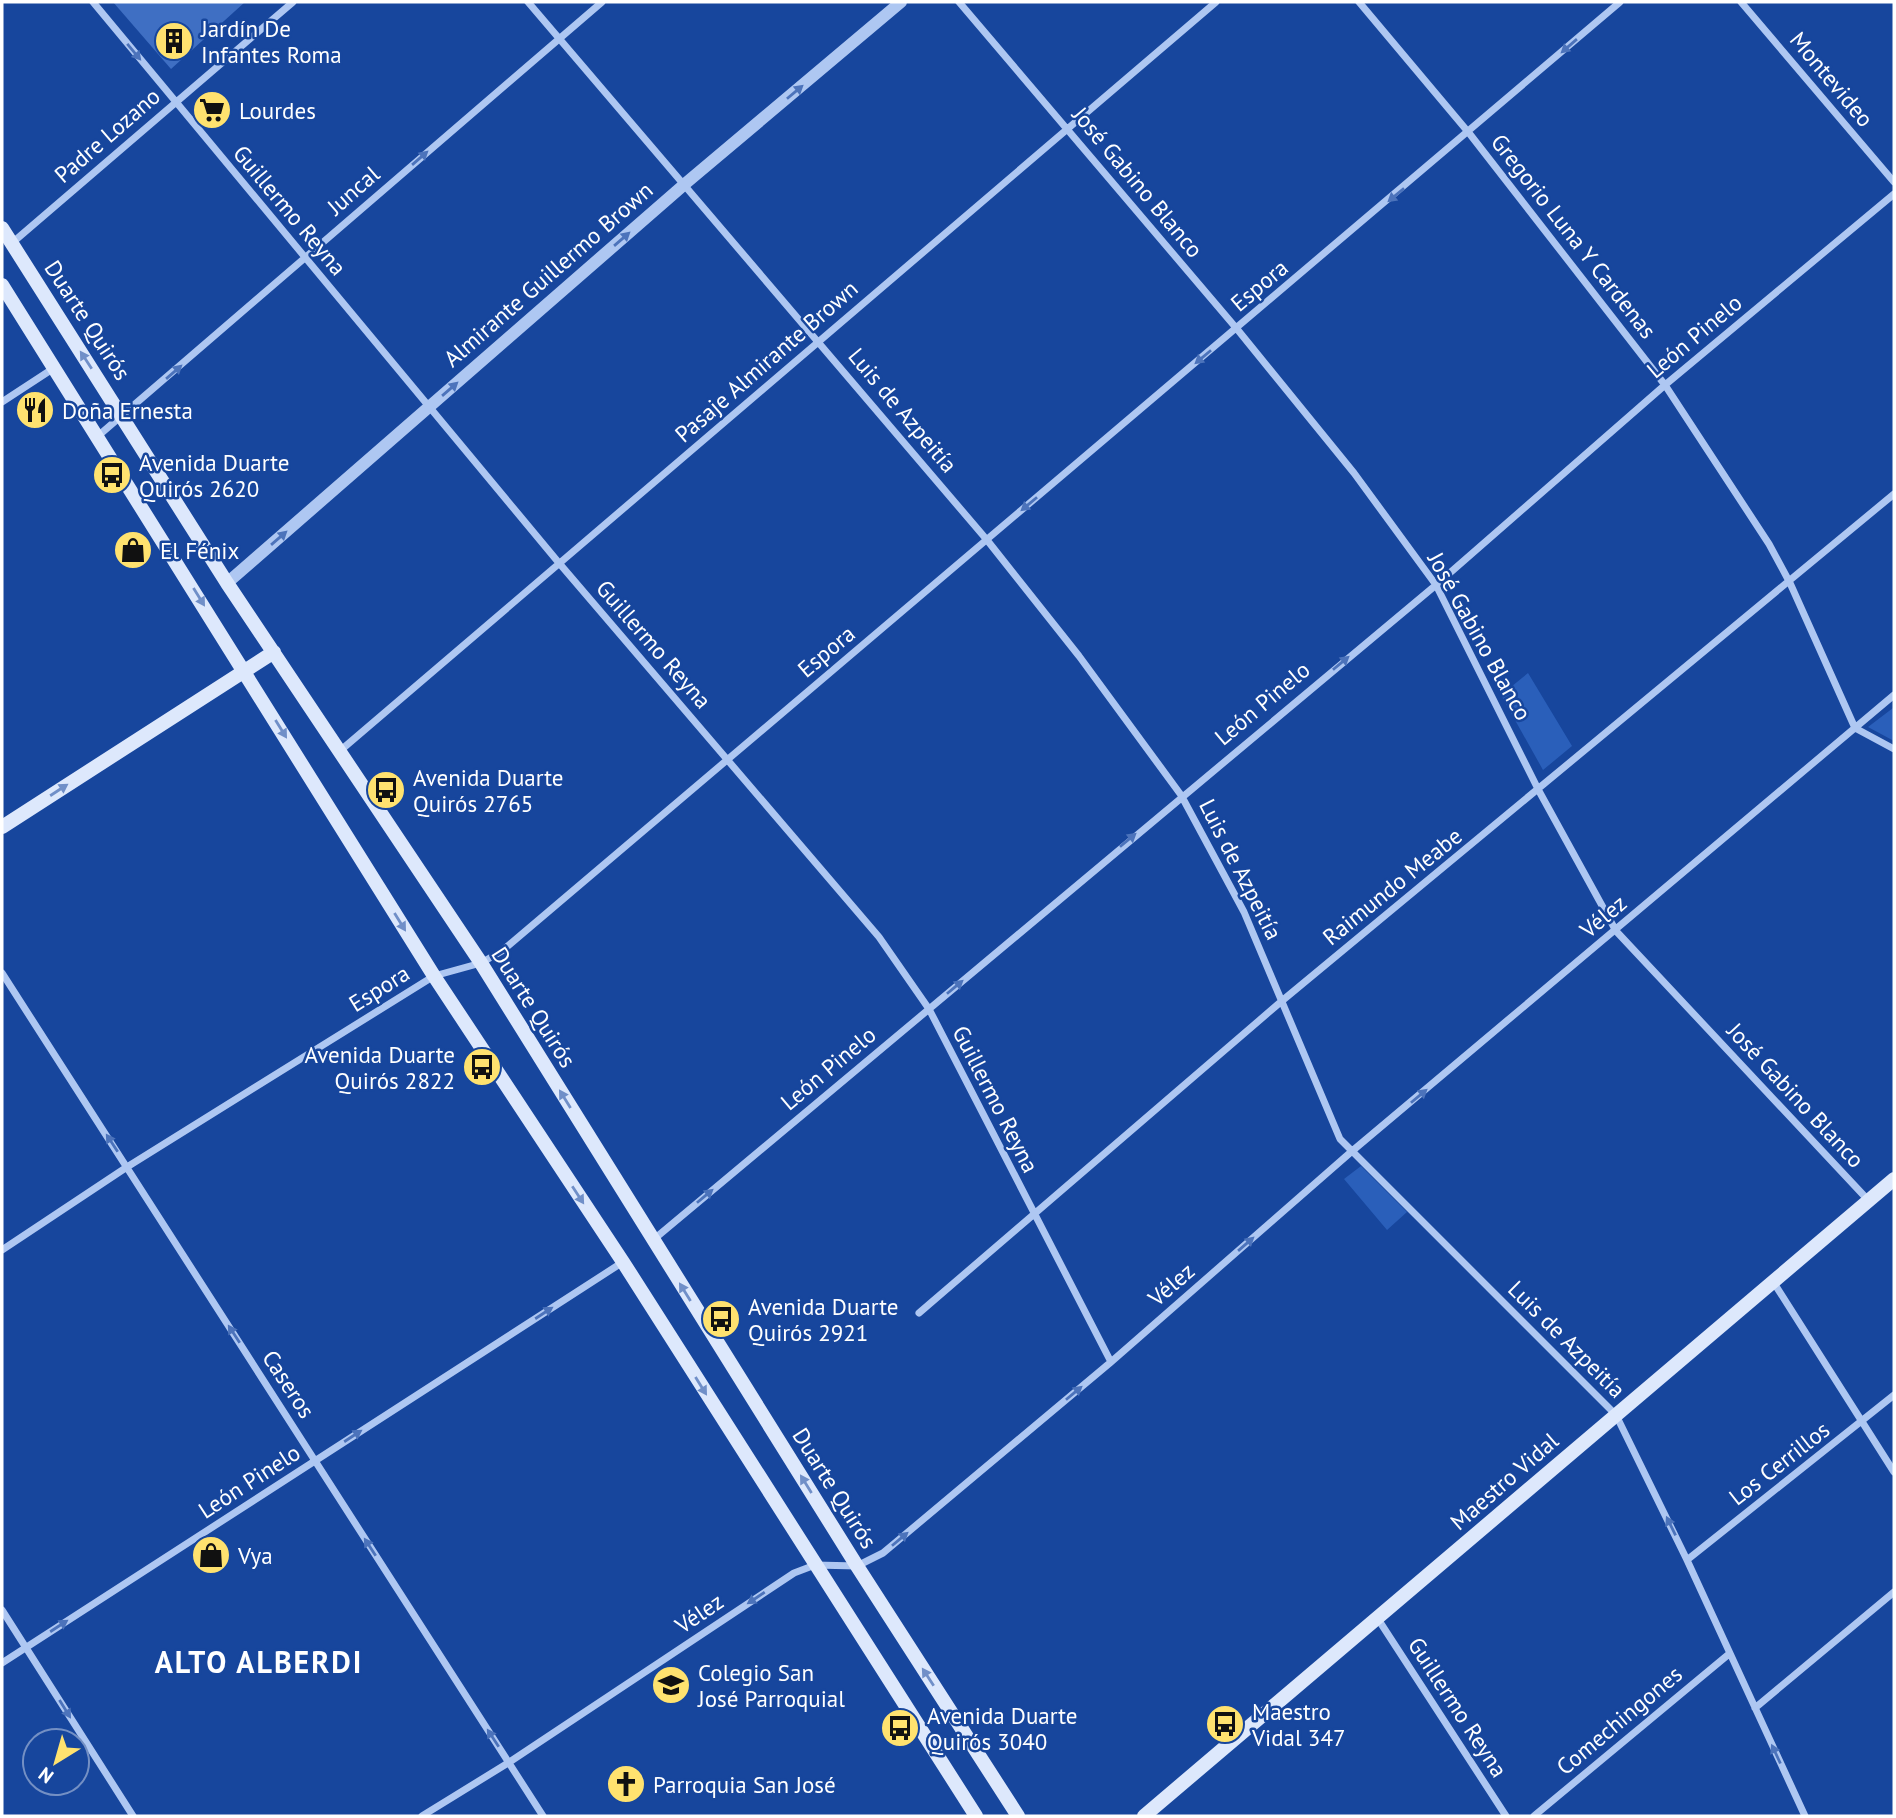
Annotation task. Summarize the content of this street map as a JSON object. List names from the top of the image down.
{
  "streets": {
    "main road": ["Duarte Quirós", "Maestro Vidal"],
    "street": [
      "Montevideo",
      "Padre Lozano",
      "José Gabino Blanco",
      "Juncal",
      "Guillermo Reyna",
      "Gregorio Luna Y Cardenas",
      "Almirante Guillermo Brown",
      "Espora",
      "León Pinelo",
      "Pasaje Almirante Brown",
      "Luis de Azpeitía",
      "Raimundo Meabe",
      "Vélez",
      "Caseros",
      "Los Cerrillos",
      "Comechingones"
    ]
  },
  "crossings": [
    ["Padre Lozano", "Guillermo Reyna"],
    ["Padre Lozano", "Duarte Quirós"],
    ["José Gabino Blanco", "Espora"],
    ["José Gabino Blanco", "León Pinelo"],
    ["José Gabino Blanco", "Pasaje Almirante Brown"],
    ["José Gabino Blanco", "Raimundo Meabe"],
    ["José Gabino Blanco", "Vélez"],
    ["José Gabino Blanco", "Maestro Vidal"],
    ["Juncal", "Guillermo Reyna"],
    ["Juncal", "Duarte Quirós"],
    ["Juncal", "Luis de Azpeitía"],
    ["Guillermo Reyna", "Almirante Guillermo Brown"],
    ["Guillermo Reyna", "Espora"],
    ["Guillermo Reyna", "León Pinelo"],
    ["Guillermo Reyna", "Pasaje Almirante Brown"],
    ["Guillermo Reyna", "Raimundo Meabe"],
    ["Guillermo Reyna", "Vélez"],
    ["Guillermo Reyna", "Maestro Vidal"],
    ["Gregorio Luna Y Cardenas", "Espora"],
    ["Gregorio Luna Y Cardenas", "León Pinelo"],
    ["Gregorio Luna Y Cardenas", "Raimundo Meabe"],
    ["Gregorio Luna Y Cardenas", "Vélez"],
    ["Almirante Guillermo Brown", "Duarte Quirós"],
    ["Almirante Guillermo Brown", "Luis de Azpeitía"],
    ["Espora", "Duarte Quirós"],
    ["Espora", "Luis de Azpeitía"],
    ["Espora", "Caseros"],
    ["Duarte Quirós", "León Pinelo"],
    ["Duarte Quirós", "Pasaje Almirante Brown"],
    ["Duarte Quirós", "Vélez"],
    ["León Pinelo", "Luis de Azpeitía"],
    ["León Pinelo", "Caseros"],
    ["Pasaje Almirante Brown", "Luis de Azpeitía"],
    ["Luis de Azpeitía", "Raimundo Meabe"],
    ["Luis de Azpeitía", "Vélez"],
    ["Luis de Azpeitía", "Los Cerrillos"],
    ["Luis de Azpeitía", "Maestro Vidal"],
    ["Luis de Azpeitía", "Comechingones"],
    ["Vélez", "Caseros"]
  ],
  "one_way": [
    "Juncal",
    "Almirante Guillermo Brown",
    "Espora",
    "León Pinelo",
    "Caseros"
  ],
  "districts": ["ALTO ALBERDI"],
  "places": {
    "building": ["Jardín De Infantes Roma"],
    "supermarket": ["Lourdes"],
    "restaurant": ["Doña Ernesta"],
    "bus stop": [
      "Avenida Duarte Quirós 2620",
      "Avenida Duarte Quirós 2765",
      "Avenida Duarte Quirós 2822",
      "Avenida Duarte Quirós 2921",
      "Maestro Vidal 347",
      "Avenida Duarte Quirós 3040"
    ],
    "shop": ["El Fénix", "Vya"],
    "school or university": ["Colegio San José Parroquial"],
    "church": ["Parroquia San José"]
  },
  "north": "bottom left"
}
